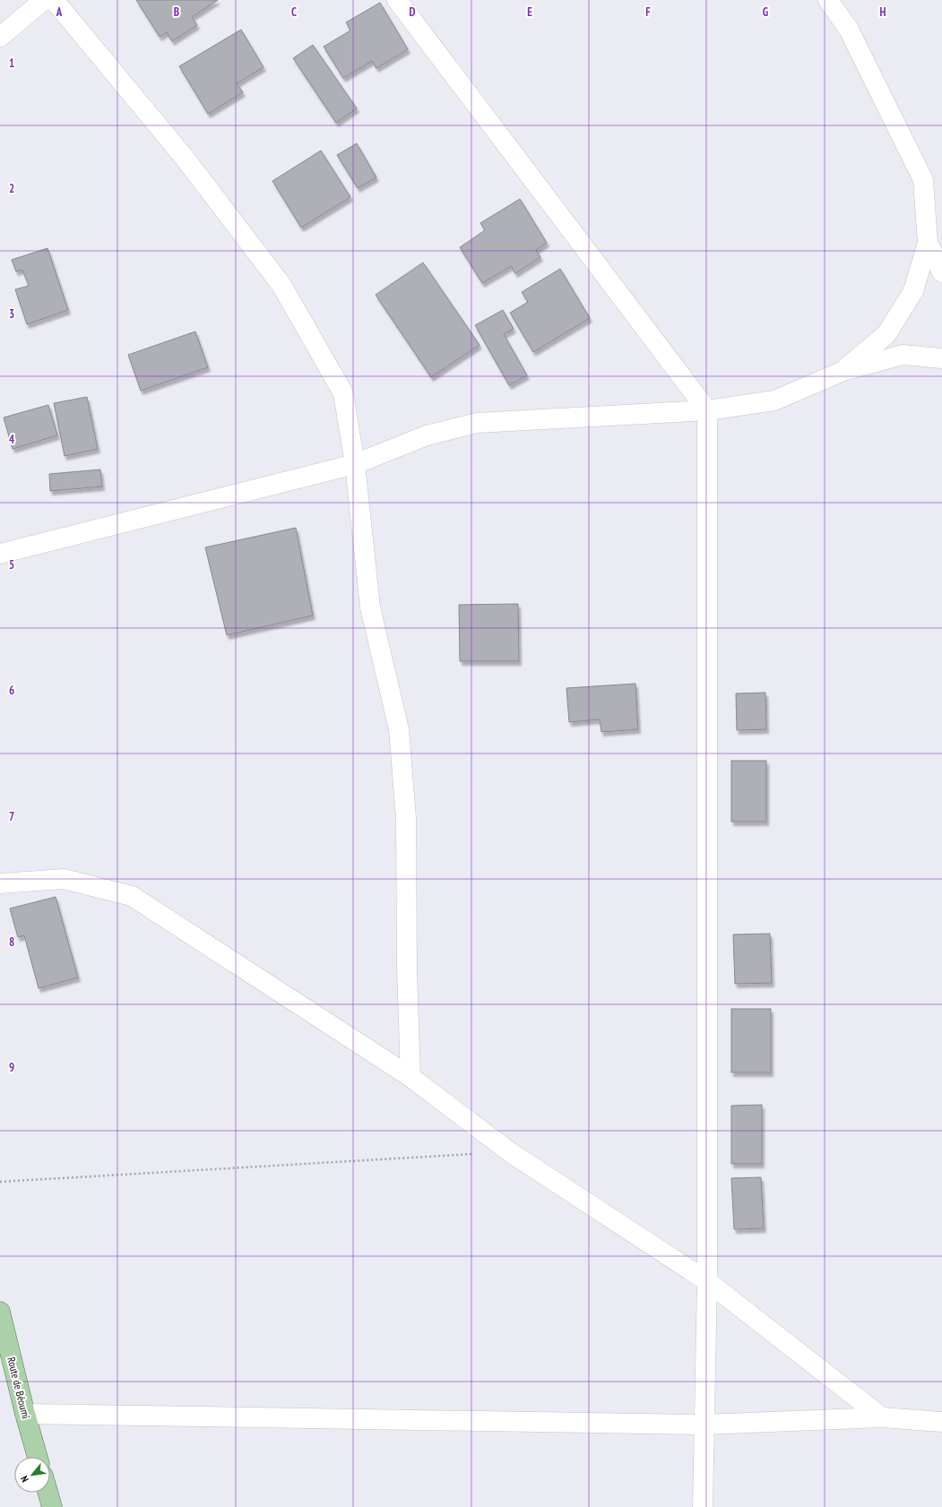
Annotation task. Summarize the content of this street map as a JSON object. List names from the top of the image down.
{
  "streets": {
    "main road": ["Route de Béoumi"]
  },
  "north": "bottom left",
  "grid": {
    "columns": [
      "A",
      "B",
      "C",
      "D",
      "E",
      "F",
      "G",
      "H"
    ],
    "rows": [
      "1",
      "2",
      "3",
      "4",
      "5",
      "6",
      "7",
      "8",
      "9"
    ]
  }
}
